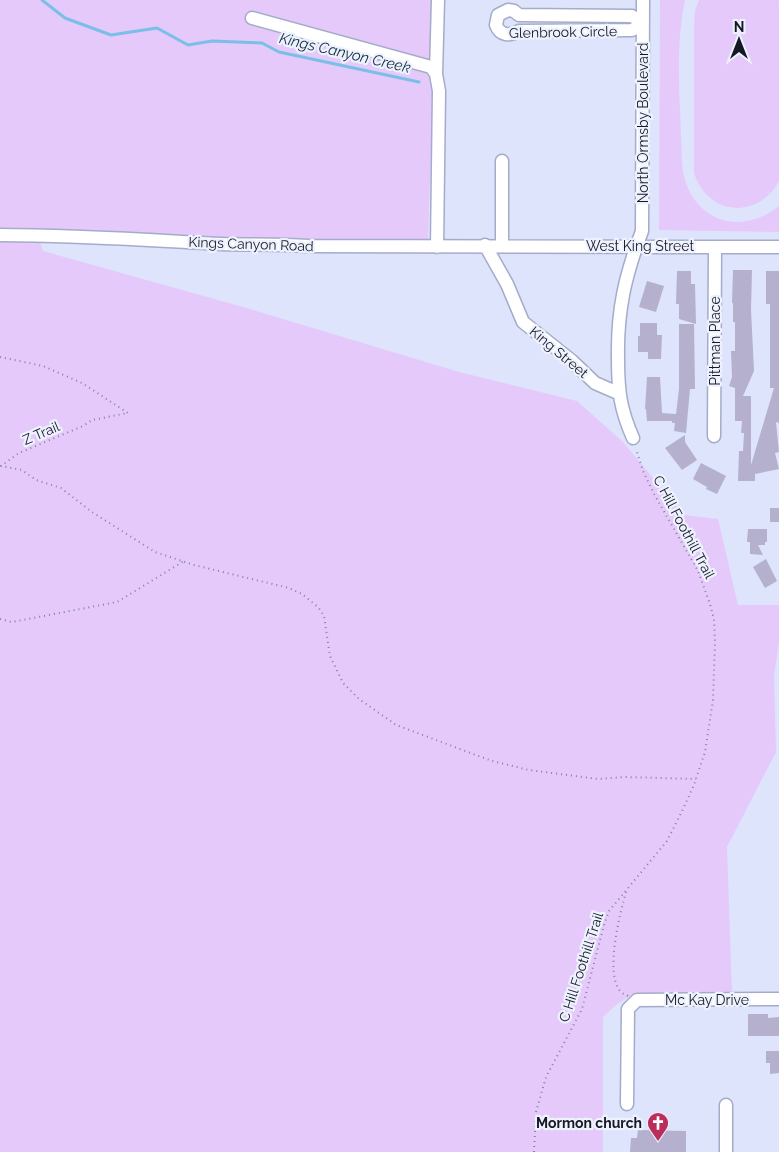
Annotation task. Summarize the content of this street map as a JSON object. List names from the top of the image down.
{
  "streets": {
    "street": [
      "Glenbrook Circle",
      "North Ormsby Boulevard",
      "Kings Canyon Road",
      "West King Street",
      "Pittman Place",
      "King Street",
      "Mc Kay Drive"
    ],
    "path": ["Z Trail", "C Hill Foothill Trail"]
  },
  "crossings": [
    ["Glenbrook Circle", "North Ormsby Boulevard"],
    ["North Ormsby Boulevard", "West King Street"],
    ["North Ormsby Boulevard", "King Street"],
    ["North Ormsby Boulevard", "C Hill Foothill Trail"],
    ["Kings Canyon Road", "West King Street"],
    ["Kings Canyon Road", "King Street"],
    ["West King Street", "Pittman Place"]
  ],
  "water": ["Kings Canyon Creek"],
  "places": {
    "church": ["Mormon church"]
  },
  "north": "top"
}
